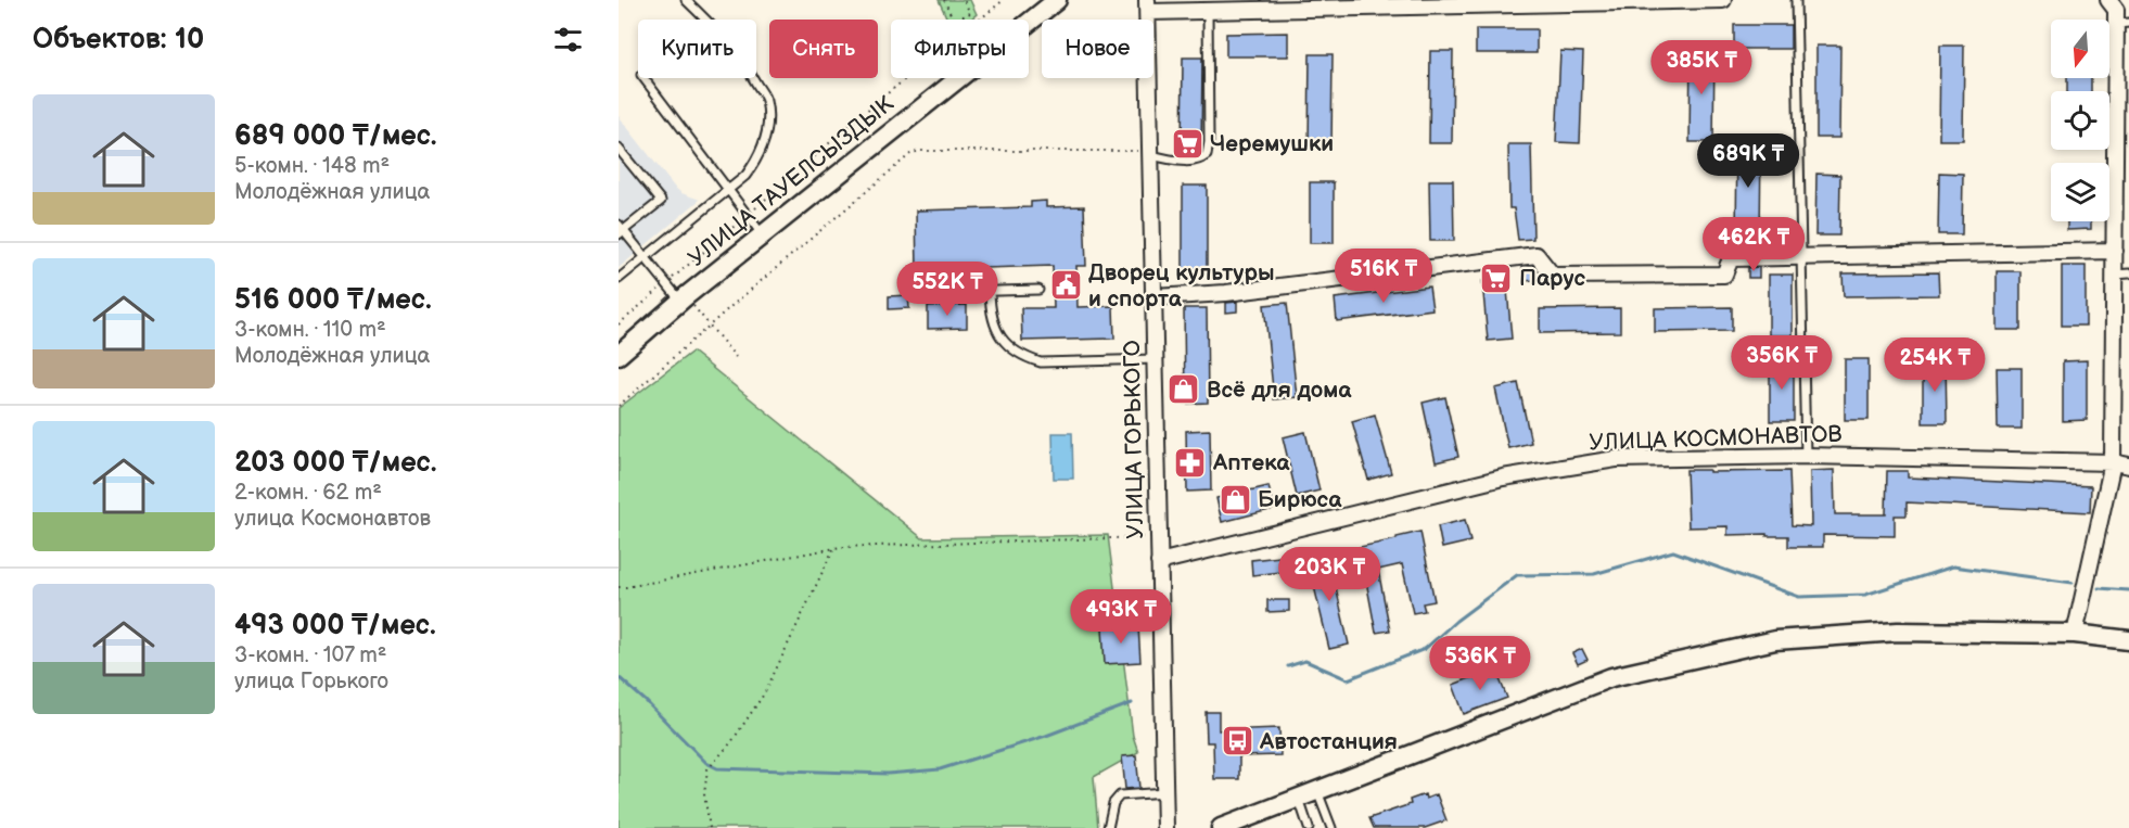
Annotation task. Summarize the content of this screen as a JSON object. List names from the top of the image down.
{
  "streets": {
    "street": ["УЛИЦА ТАУЕЛСЫЗДЫК", "УЛИЦА КОСМОНАВТОВ", "УЛИЦА ГОРЬКОГО"]
  },
  "crossings": [
    ["УЛИЦА КОСМОНАВТОВ", "УЛИЦА ГОРЬКОГО"]
  ],
  "places": {
    "supermarket": ["Черемушки", "Парус"],
    "public building": ["Дворец культуры и спорта"],
    "shop": ["Всё для дома", "Бирюса"],
    "pharmacy": ["Аптека"],
    "bus stop": ["Автостанция"]
  },
  "north": "bottom",
  "page": {
    "heading": "Объектов: 10",
    "chip": [
      "Купить",
      "Снять",
      "Фильтры",
      "Новое"
    ],
    "price": [
      "385K ₸",
      "689K ₸",
      "462K ₸",
      "516K ₸",
      "552K ₸",
      "356K ₸",
      "254K ₸",
      "203K ₸",
      "493K ₸",
      "536K ₸"
    ],
    "list": [
      {
        "name": "689 000 ₸/мес.",
        "note": "5-комн. · 148 m² · Молодёжная улица"
      },
      {
        "name": "516 000 ₸/мес.",
        "note": "3-комн. · 110 m² · Молодёжная улица"
      },
      {
        "name": "203 000 ₸/мес.",
        "note": "2-комн. · 62 m² · улица Космонавтов"
      },
      {
        "name": "493 000 ₸/мес.",
        "note": "3-комн. · 107 m² · улица Горького"
      }
    ]
  }
}
